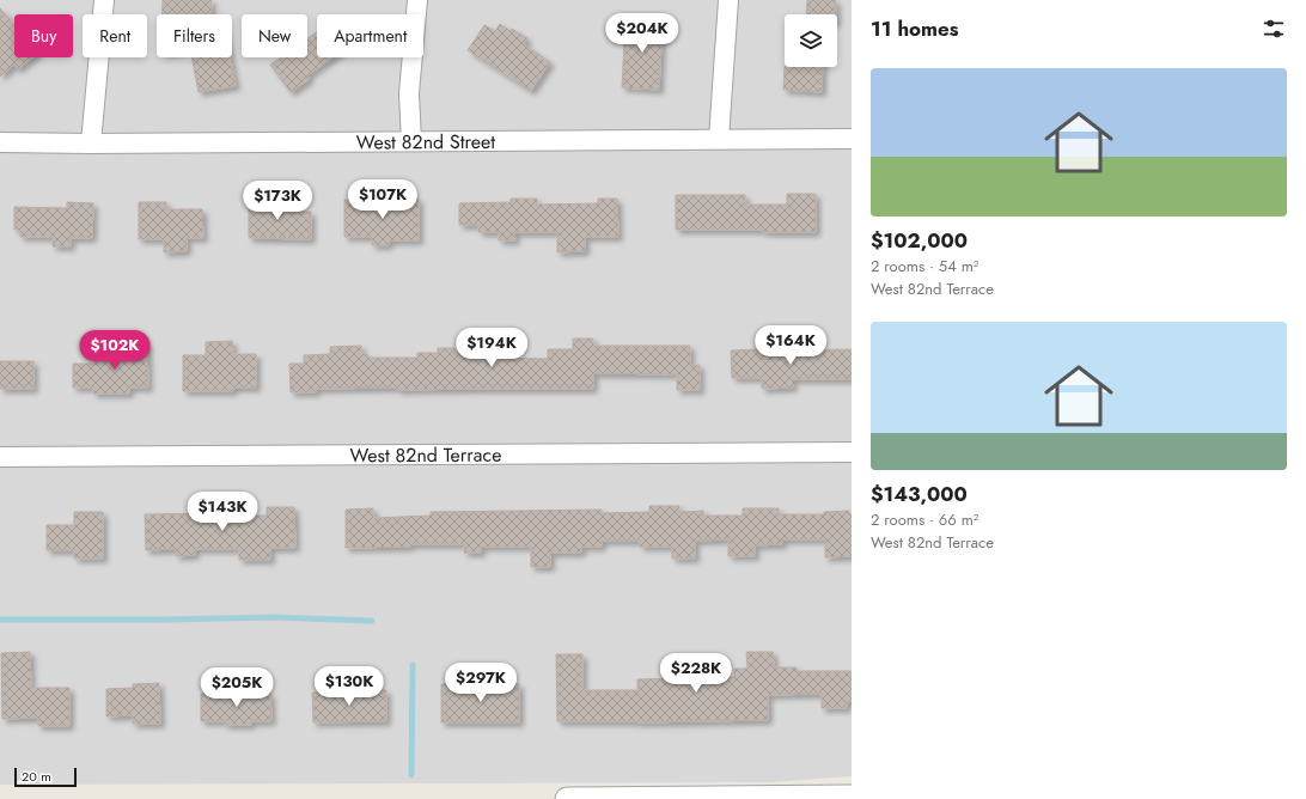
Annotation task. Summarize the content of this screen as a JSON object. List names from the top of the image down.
{
  "streets": {
    "street": ["West 82nd Street", "West 82nd Terrace"]
  },
  "scale_bar": "20 m",
  "page": {
    "heading": "11 homes",
    "price": [
      "$204K",
      "$107K",
      "$173K",
      "$164K",
      "$194K",
      "$102K",
      "$143K",
      "$228K",
      "$297K",
      "$130K",
      "$205K"
    ],
    "chip": [
      "Buy",
      "Rent",
      "Filters",
      "New",
      "Apartment"
    ],
    "list": [
      {
        "name": "$102,000",
        "note": "2 rooms · 54 m² · West 82nd Terrace"
      },
      {
        "name": "$143,000",
        "note": "2 rooms · 66 m² · West 82nd Terrace"
      }
    ],
    "scale": "20 m"
  }
}
